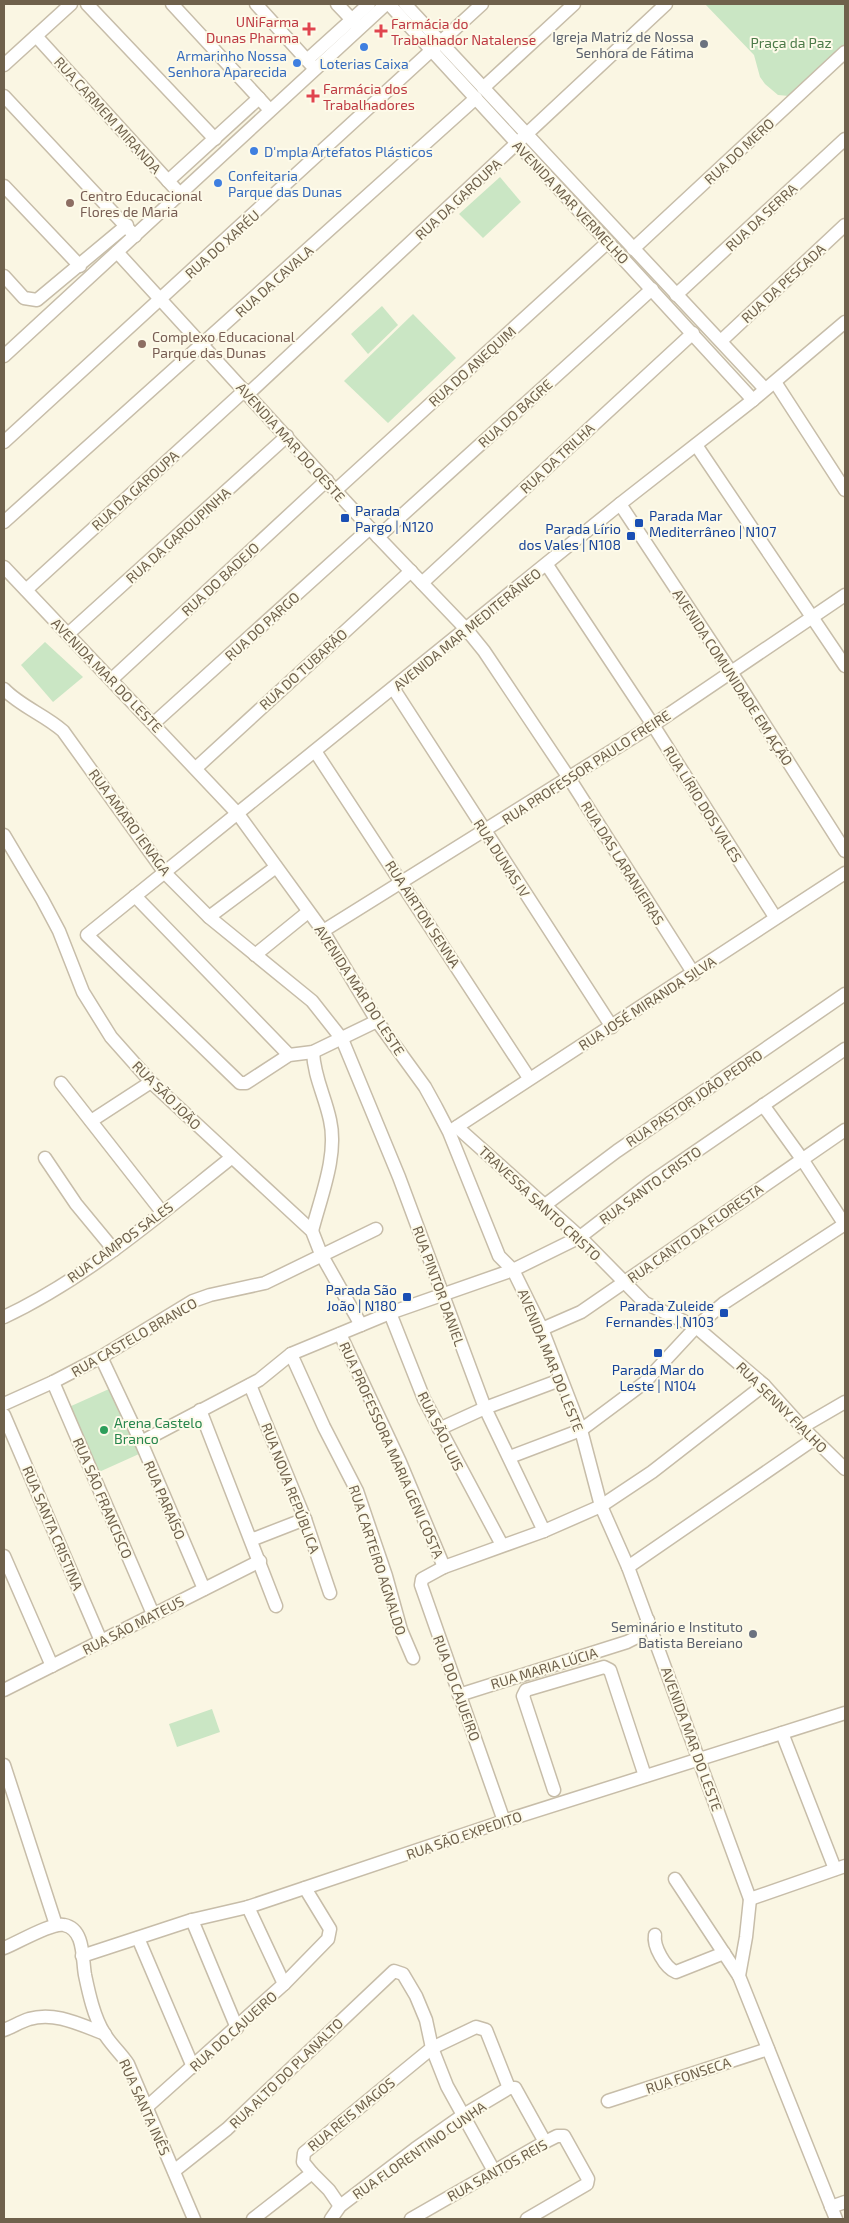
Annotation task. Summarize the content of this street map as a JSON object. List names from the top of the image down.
{
  "streets": {
    "street": [
      "RUA CARMEM MIRANDA",
      "RUA DO MERO",
      "RUA DA GAROUPA",
      "AVENIDA MAR VERMELHO",
      "RUA DA SERRA",
      "RUA DO XARÉU",
      "RUA DA CAVALA",
      "RUA DA PESCADA",
      "RUA DO ANEQUIM",
      "RUA DO BAGRE",
      "AVENDIA MAR DO OESTE",
      "RUA DA TRILHA",
      "RUA DA GAROUPINHA",
      "RUA DO BADEJO",
      "RUA DO PARGO",
      "AVENIDA MAR MEDITERÂNEO",
      "RUA DO TUBARÃO",
      "AVENIDA MAR DO LESTE",
      "AVENIDA COMUNIDADE EM AÇÃO",
      "RUA PROFESSOR PAULO FREIRE",
      "RUA LÍRIO DOS VALES",
      "RUA AMARO IENAGA",
      "RUA DUNAS IV",
      "RUA DAS LARANJEIRAS",
      "RUA AIRTON SENNA",
      "RUA JOSÉ MIRANDA SILVA",
      "RUA SÃO JOÃO",
      "RUA PASTOR JOÃO PEDRO",
      "RUA SANTO CRISTO",
      "TRAVESSA SANTO CRISTO",
      "RUA CANTO DA FLORESTA",
      "RUA CAMPOS SALES",
      "RUA PINTOR DANIEL",
      "RUA CASTELO BRANCO",
      "RUA SENNY FIALHO",
      "RUA SÃO LUIS",
      "RUA PROFESSORA MARIA GENI COSTA",
      "RUA NOVA REPÚBLICA",
      "RUA SÃO FRANCISCO",
      "RUA PARAÍSO",
      "RUA SANTA CRISTINA",
      "RUA CARTEIRO AGNALDO",
      "RUA SÃO MATEUS",
      "RUA MARIA LÚCIA",
      "RUA DO CAJUEIRO",
      "RUA SÃO EXPEDITO",
      "RUA ALTO DO PLANALTO",
      "RUA FONSECA",
      "RUA SANTA INÊS",
      "RUA REIS MAGOS",
      "RUA FLORENTINO CUNHA",
      "RUA SANTOS REIS"
    ]
  },
  "crossings": [
    ["RUA DO MERO", "AVENIDA MAR VERMELHO"],
    ["RUA DA GAROUPA", "AVENIDA MAR VERMELHO"],
    ["RUA DA GAROUPA", "AVENDIA MAR DO OESTE"],
    ["RUA DA GAROUPA", "AVENIDA MAR DO LESTE"],
    ["AVENIDA MAR VERMELHO", "RUA DA SERRA"],
    ["AVENIDA MAR VERMELHO", "RUA DO XARÉU"],
    ["AVENIDA MAR VERMELHO", "RUA DA CAVALA"],
    ["AVENIDA MAR VERMELHO", "RUA DA PESCADA"],
    ["AVENIDA MAR VERMELHO", "RUA DO ANEQUIM"],
    ["AVENIDA MAR VERMELHO", "RUA DO BAGRE"],
    ["AVENIDA MAR VERMELHO", "RUA DA TRILHA"],
    ["AVENIDA MAR VERMELHO", "AVENIDA MAR MEDITERÂNEO"],
    ["RUA DO XARÉU", "AVENDIA MAR DO OESTE"],
    ["RUA DA CAVALA", "AVENDIA MAR DO OESTE"],
    ["RUA DO ANEQUIM", "AVENDIA MAR DO OESTE"],
    ["RUA DO BAGRE", "AVENDIA MAR DO OESTE"],
    ["RUA DO BAGRE", "RUA DO PARGO"],
    ["AVENDIA MAR DO OESTE", "RUA DA TRILHA"],
    ["AVENDIA MAR DO OESTE", "RUA DA GAROUPINHA"],
    ["AVENDIA MAR DO OESTE", "RUA DO BADEJO"],
    ["AVENDIA MAR DO OESTE", "RUA DO PARGO"],
    ["AVENDIA MAR DO OESTE", "AVENIDA MAR MEDITERÂNEO"],
    ["AVENDIA MAR DO OESTE", "RUA DO TUBARÃO"],
    ["AVENDIA MAR DO OESTE", "RUA DAS LARANJEIRAS"],
    ["RUA DA GAROUPINHA", "AVENIDA MAR DO LESTE"],
    ["RUA DO BADEJO", "AVENIDA MAR DO LESTE"],
    ["RUA DO PARGO", "AVENIDA MAR DO LESTE"],
    ["AVENIDA MAR MEDITERÂNEO", "AVENIDA MAR DO LESTE"],
    ["AVENIDA MAR MEDITERÂNEO", "AVENIDA COMUNIDADE EM AÇÃO"],
    ["AVENIDA MAR MEDITERÂNEO", "RUA LÍRIO DOS VALES"],
    ["AVENIDA MAR MEDITERÂNEO", "RUA AMARO IENAGA"],
    ["AVENIDA MAR MEDITERÂNEO", "RUA DUNAS IV"],
    ["AVENIDA MAR MEDITERÂNEO", "RUA DAS LARANJEIRAS"],
    ["AVENIDA MAR MEDITERÂNEO", "RUA AIRTON SENNA"],
    ["RUA DO TUBARÃO", "AVENIDA MAR DO LESTE"],
    ["AVENIDA MAR DO LESTE", "RUA PROFESSOR PAULO FREIRE"],
    ["AVENIDA MAR DO LESTE", "RUA JOSÉ MIRANDA SILVA"],
    ["AVENIDA MAR DO LESTE", "RUA SANTO CRISTO"],
    ["AVENIDA MAR DO LESTE", "TRAVESSA SANTO CRISTO"],
    ["AVENIDA MAR DO LESTE", "RUA CANTO DA FLORESTA"],
    ["AVENIDA MAR DO LESTE", "RUA MARIA LÚCIA"],
    ["AVENIDA MAR DO LESTE", "RUA DO CAJUEIRO"],
    ["AVENIDA MAR DO LESTE", "RUA SÃO EXPEDITO"],
    ["AVENIDA MAR DO LESTE", "RUA FONSECA"],
    ["AVENIDA COMUNIDADE EM AÇÃO", "RUA PROFESSOR PAULO FREIRE"],
    ["RUA PROFESSOR PAULO FREIRE", "RUA LÍRIO DOS VALES"],
    ["RUA PROFESSOR PAULO FREIRE", "RUA DUNAS IV"],
    ["RUA PROFESSOR PAULO FREIRE", "RUA DAS LARANJEIRAS"],
    ["RUA PROFESSOR PAULO FREIRE", "RUA AIRTON SENNA"],
    ["RUA LÍRIO DOS VALES", "RUA JOSÉ MIRANDA SILVA"],
    ["RUA AMARO IENAGA", "RUA PINTOR DANIEL"],
    ["RUA DUNAS IV", "RUA JOSÉ MIRANDA SILVA"],
    ["RUA DAS LARANJEIRAS", "RUA JOSÉ MIRANDA SILVA"],
    ["RUA AIRTON SENNA", "RUA JOSÉ MIRANDA SILVA"],
    ["RUA JOSÉ MIRANDA SILVA", "TRAVESSA SANTO CRISTO"],
    ["RUA SÃO JOÃO", "RUA SANTO CRISTO"],
    ["RUA SÃO JOÃO", "RUA CAMPOS SALES"],
    ["RUA SÃO JOÃO", "RUA CASTELO BRANCO"],
    ["RUA PASTOR JOÃO PEDRO", "TRAVESSA SANTO CRISTO"],
    ["RUA SANTO CRISTO", "TRAVESSA SANTO CRISTO"],
    ["RUA SANTO CRISTO", "RUA PINTOR DANIEL"],
    ["RUA SANTO CRISTO", "RUA SÃO LUIS"],
    ["RUA SANTO CRISTO", "RUA PROFESSORA MARIA GENI COSTA"],
    ["RUA SANTO CRISTO", "RUA NOVA REPÚBLICA"],
    ["RUA SANTO CRISTO", "RUA PARAÍSO"],
    ["RUA SANTO CRISTO", "RUA CARTEIRO AGNALDO"],
    ["TRAVESSA SANTO CRISTO", "RUA CANTO DA FLORESTA"],
    ["TRAVESSA SANTO CRISTO", "RUA SENNY FIALHO"],
    ["RUA PINTOR DANIEL", "RUA DO CAJUEIRO"],
    ["RUA CASTELO BRANCO", "RUA SÃO FRANCISCO"],
    ["RUA CASTELO BRANCO", "RUA PARAÍSO"],
    ["RUA SENNY FIALHO", "RUA DO CAJUEIRO"],
    ["RUA SÃO LUIS", "RUA DO CAJUEIRO"],
    ["RUA PROFESSORA MARIA GENI COSTA", "RUA DO CAJUEIRO"],
    ["RUA SÃO FRANCISCO", "RUA SÃO MATEUS"],
    ["RUA PARAÍSO", "RUA SÃO MATEUS"],
    ["RUA SANTA CRISTINA", "RUA SÃO MATEUS"],
    ["RUA MARIA LÚCIA", "RUA DO CAJUEIRO"],
    ["RUA DO CAJUEIRO", "RUA SÃO EXPEDITO"],
    ["RUA DO CAJUEIRO", "RUA SANTA INÊS"],
    ["RUA SÃO EXPEDITO", "RUA SANTA INÊS"],
    ["RUA ALTO DO PLANALTO", "RUA SANTA INÊS"],
    ["RUA ALTO DO PLANALTO", "RUA REIS MAGOS"],
    ["RUA REIS MAGOS", "RUA FLORENTINO CUNHA"]
  ],
  "parks": ["Praça da Paz"],
  "places": {
    "health": ["UNiFarma Dunas Pharma", "Farmácia do Trabalhador Natalense", "Farmácia dos Trabalhadores"],
    "other": [
      "Igreja Matriz de Nossa Senhora de Fátima",
      "Loterias Caixa",
      "Armarinho Nossa Senhora Aparecida",
      "D'mpla Artefatos Plásticos",
      "Confeitaria Parque das Dunas",
      "Centro Educacional Flores de Maria",
      "Complexo Educacional Parque das Dunas",
      "Arena Castelo Branco",
      "Seminário e Instituto Batista Bereiano"
    ],
    "transit": [
      "Parada Pargo | N120",
      "Parada Mar Mediterrâneo | N107",
      "Parada Lírio dos Vales | N108",
      "Parada São João | N180",
      "Parada Zuleide Fernandes | N103",
      "Parada Mar do Leste | N104"
    ]
  }
}
